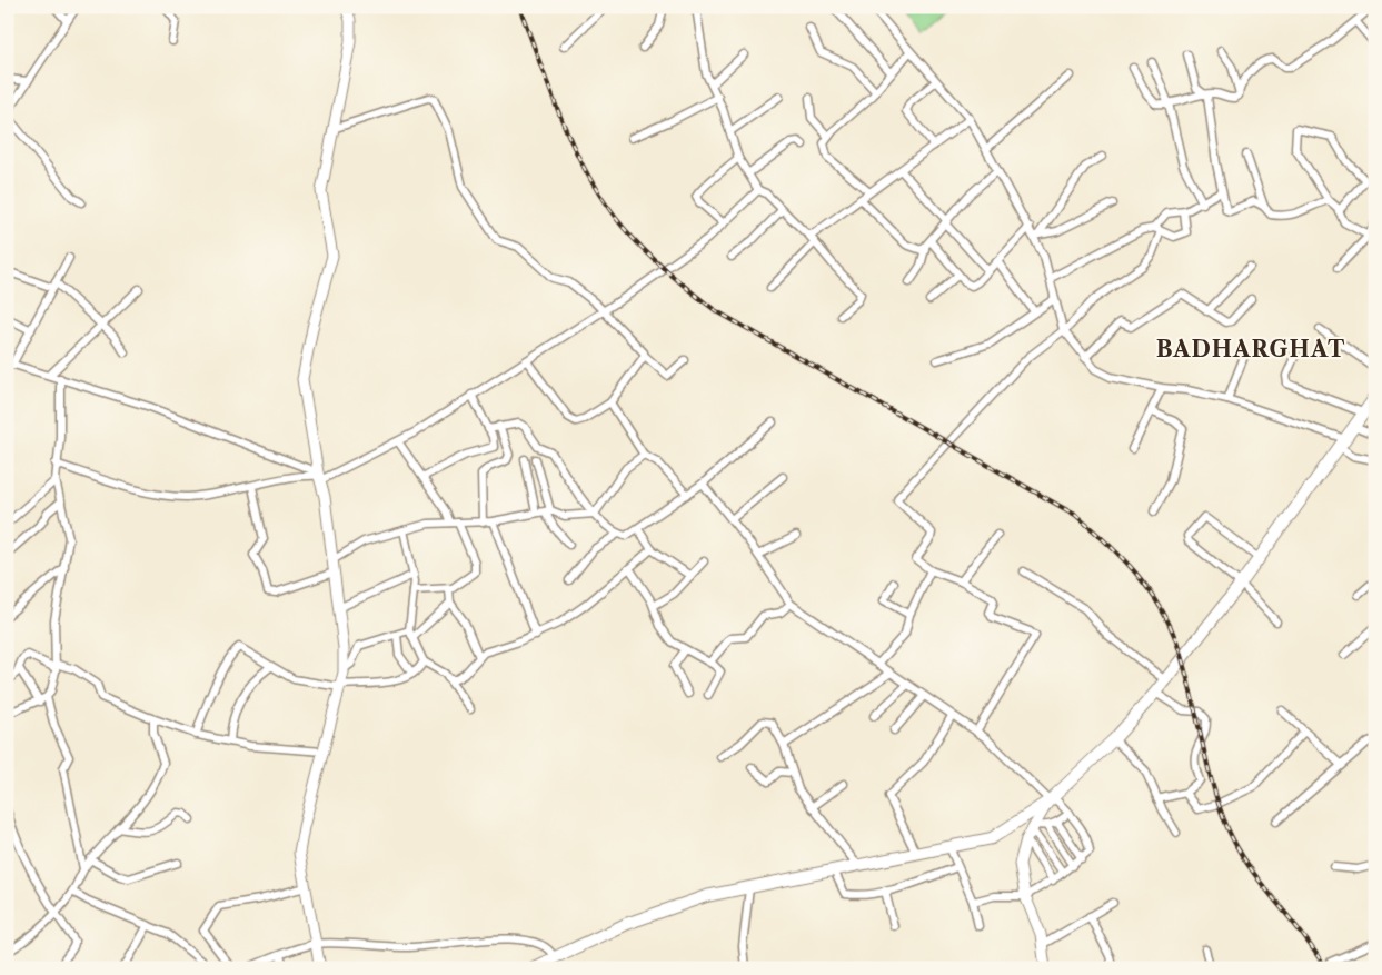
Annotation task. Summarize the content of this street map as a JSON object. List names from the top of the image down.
{
  "districts": ["BADHARGHAT"]
}
